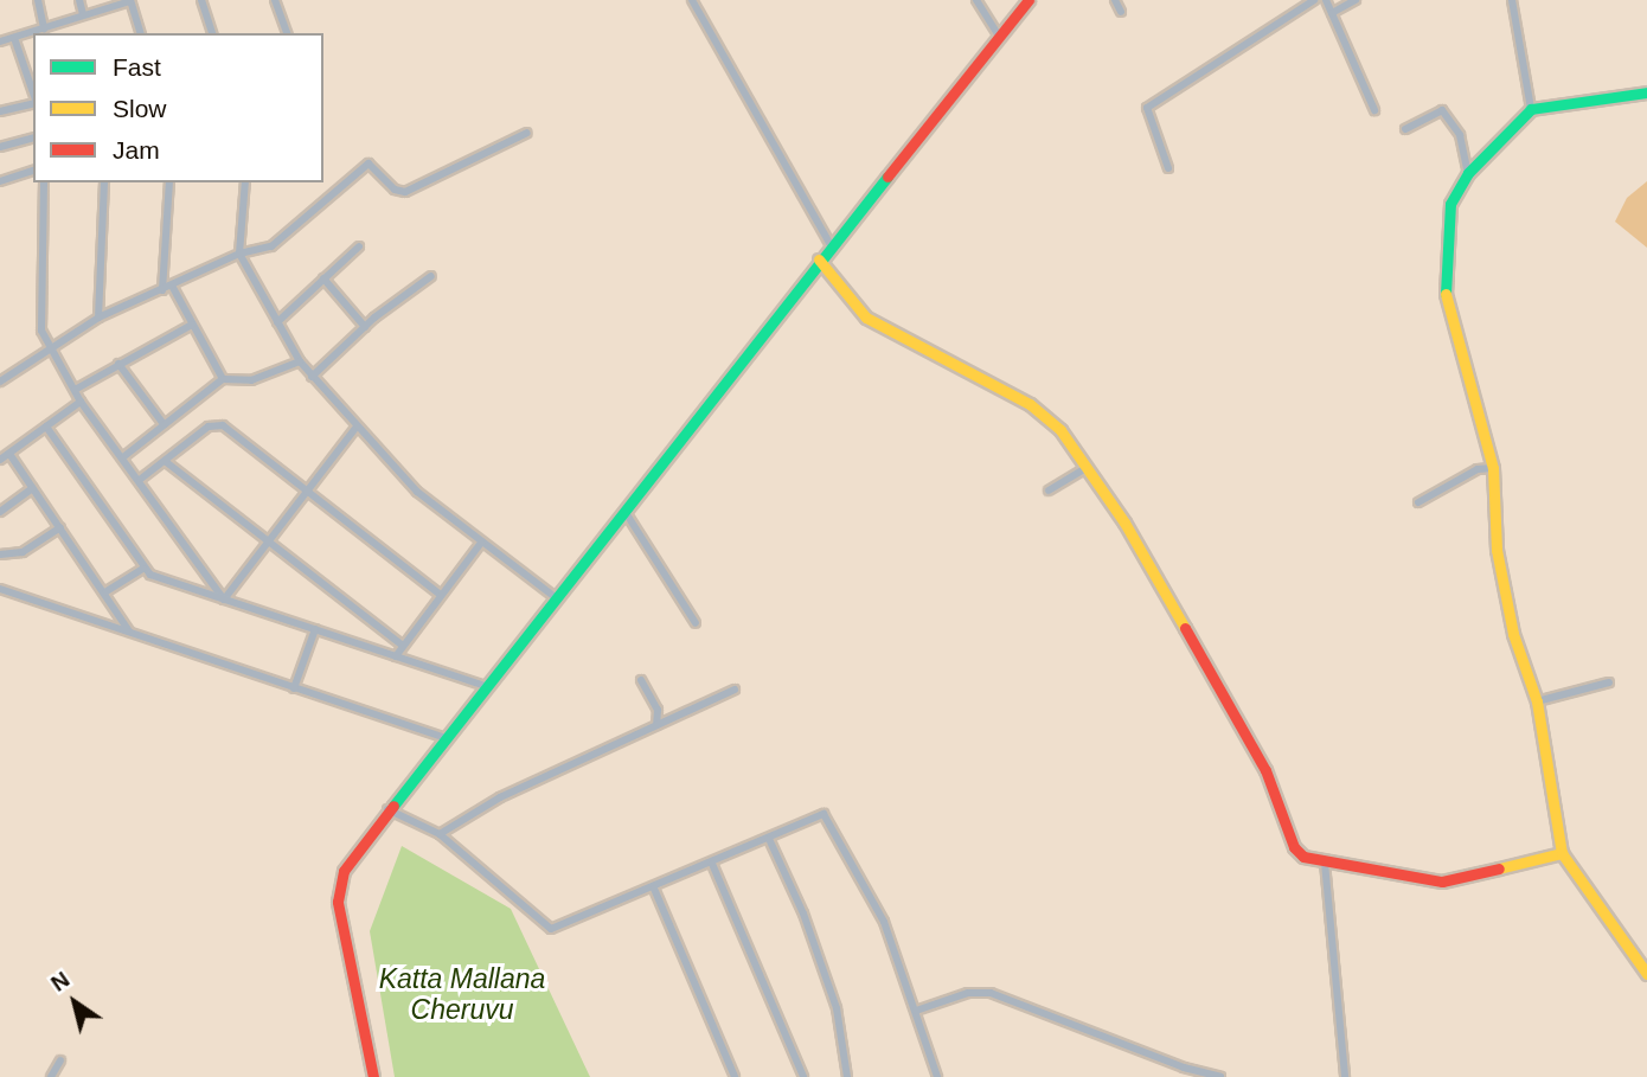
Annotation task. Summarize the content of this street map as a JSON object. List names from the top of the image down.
{
  "water": ["Katta Mallana Cheruvu"],
  "legend": ["Fast", "Slow", "Jam"],
  "north": "top left"
}
